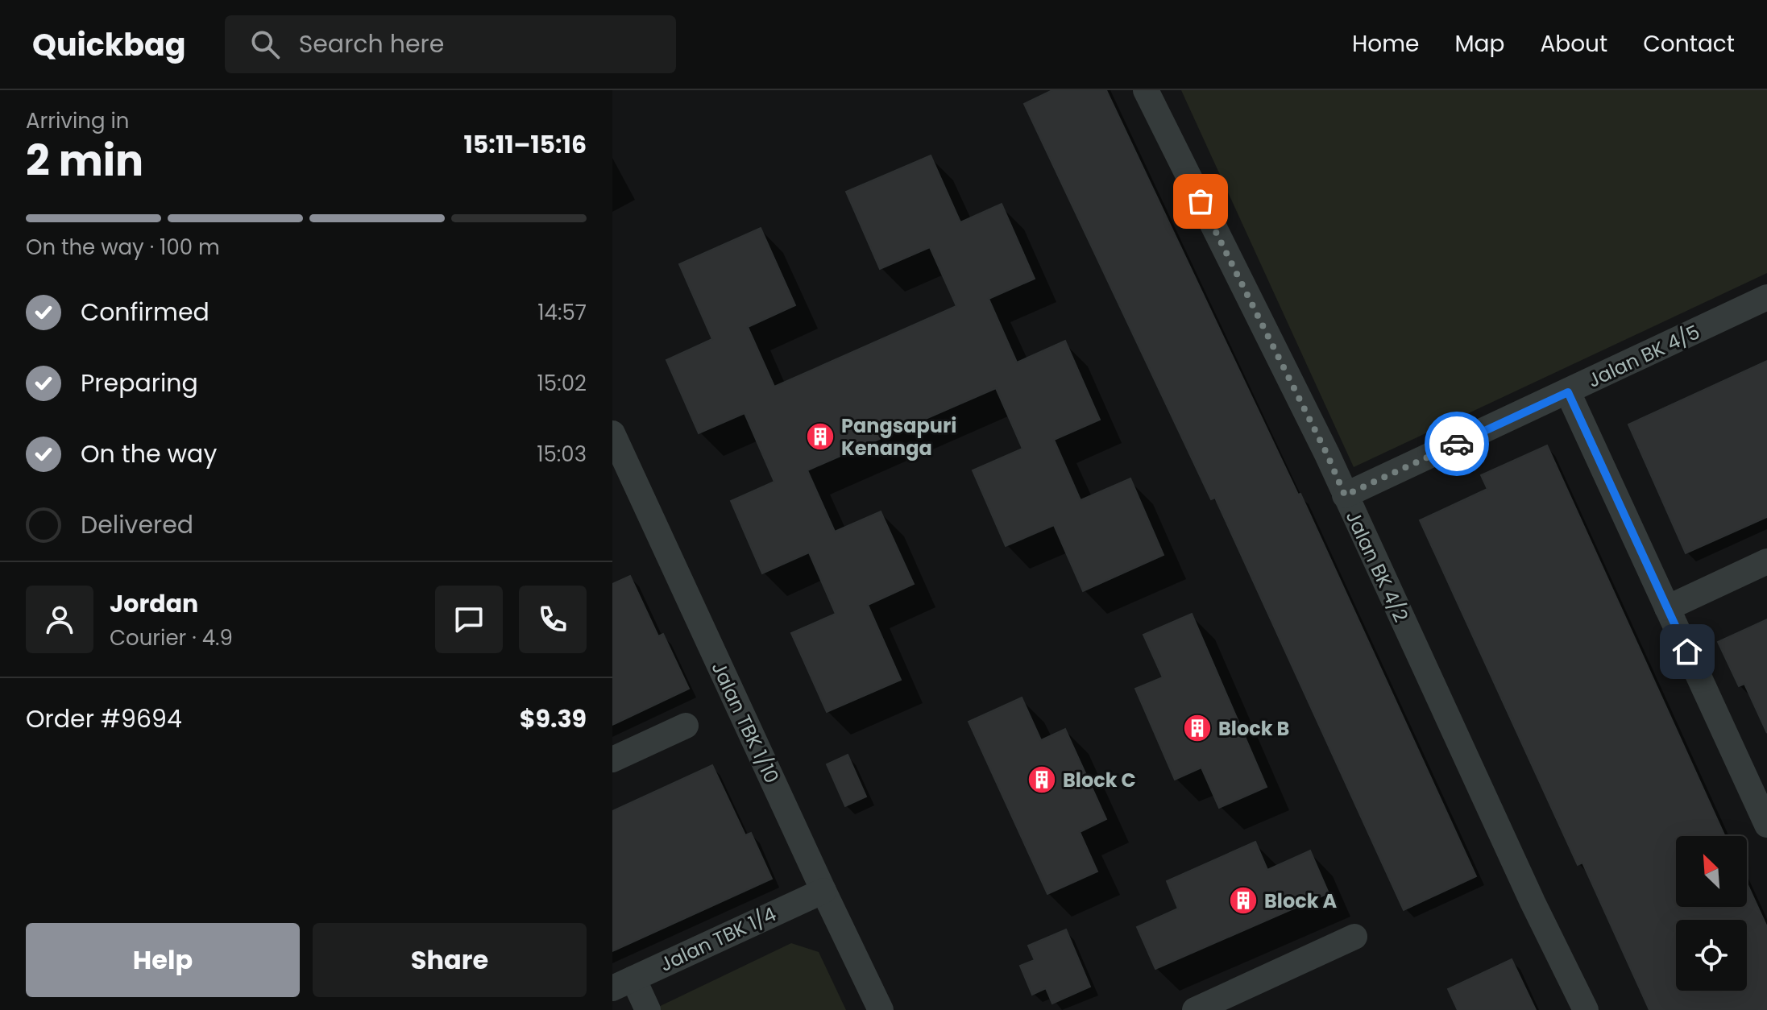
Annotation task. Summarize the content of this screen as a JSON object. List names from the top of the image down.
{
  "streets": {
    "street": [
      "Jalan BK 4/5",
      "Jalan BK 4/2",
      "Jalan TBK 1/10",
      "Jalan TBK 1/4"
    ]
  },
  "crossings": [
    ["Jalan BK 4/5", "Jalan BK 4/2"],
    ["Jalan TBK 1/10", "Jalan TBK 1/4"]
  ],
  "places": {
    "building": [
      "Pangsapuri Kenanga",
      "Block B",
      "Block C",
      "Block A"
    ]
  },
  "north": "top left",
  "page": {
    "header": "Quickbag",
    "search": "Search here",
    "nav": [
      "Home",
      "Map",
      "About",
      "Contact"
    ],
    "heading": ["2 min", "Arriving in", "15:11–15:16"],
    "panel": [
      "Jordan",
      "Courier · 4.9",
      "Order #9694",
      "$9.39"
    ],
    "bar": "On the way · 100 m",
    "list": [
      ["Confirmed", "14:57"],
      ["Preparing", "15:02"],
      ["On the way", "15:03"],
      "Delivered"
    ],
    "buttons": ["Help", "Share"]
  }
}
